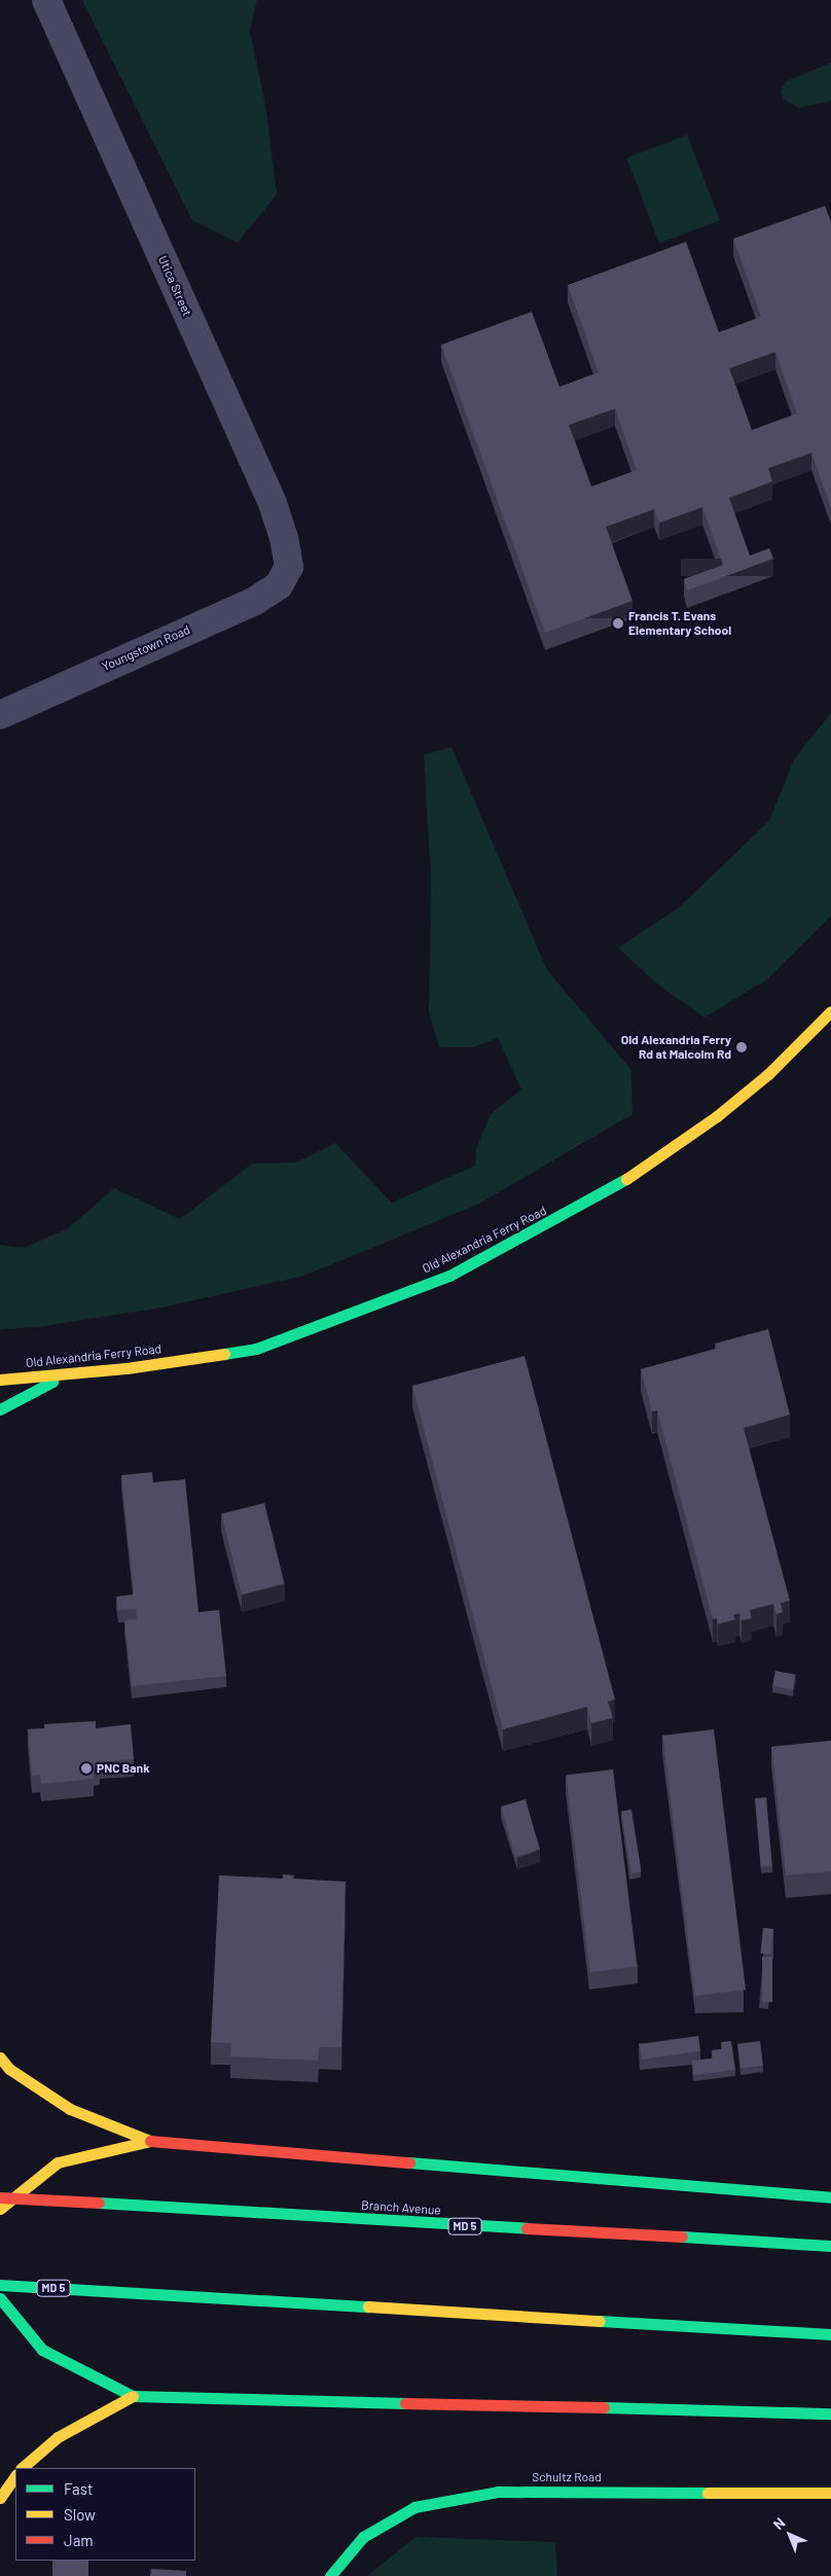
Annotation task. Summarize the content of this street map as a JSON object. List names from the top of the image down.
{
  "streets": {
    "main road": [
      "Old Alexandria Ferry Road",
      "Branch Avenue",
      "MD 5",
      "Schultz Road"
    ],
    "street": ["Utica Street", "Youngstown Road"]
  },
  "crossings": [
    ["Utica Street", "Youngstown Road"]
  ],
  "places": ["Francis T. Evans Elementary School", "Old Alexandria Ferry Rd at Malcolm Rd", "PNC Bank"],
  "legend": ["Fast", "Slow", "Jam"],
  "north": "top left"
}
